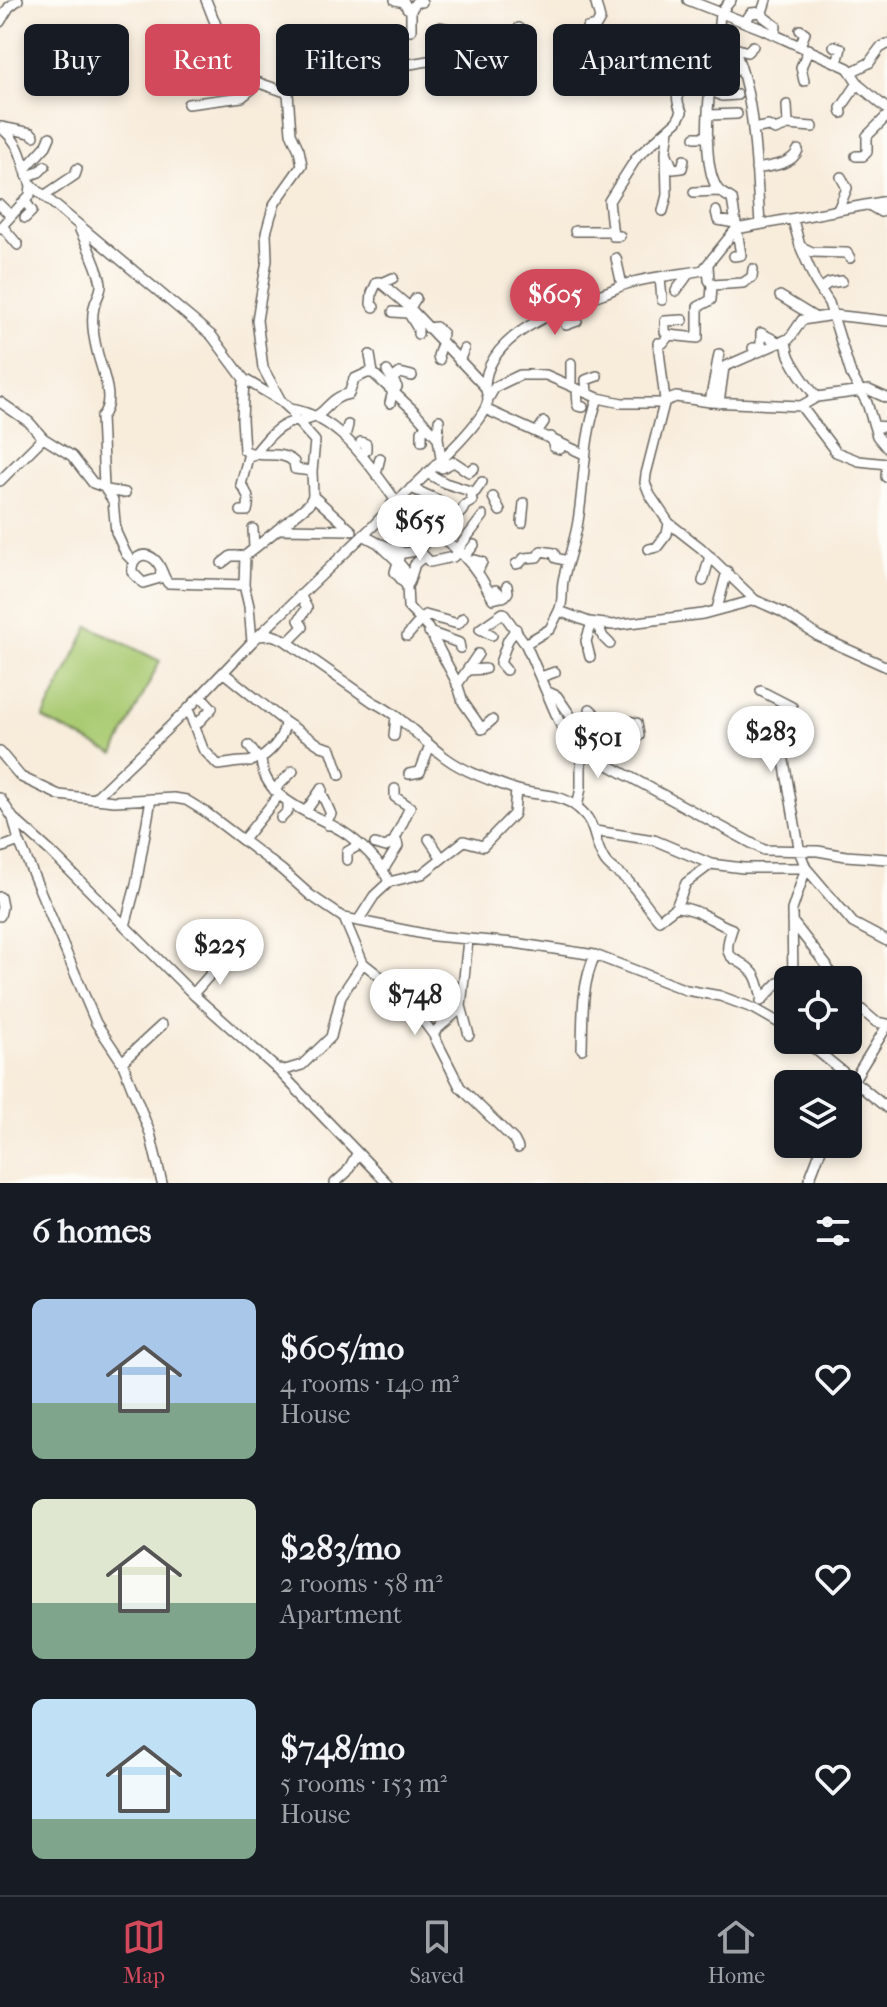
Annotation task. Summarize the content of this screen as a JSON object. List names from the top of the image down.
{
  "page": {
    "chip": [
      "Buy",
      "Rent",
      "Filters",
      "New",
      "Apartment"
    ],
    "price": [
      "$605",
      "$655",
      "$283",
      "$501",
      "$225",
      "$748"
    ],
    "heading": "6 homes",
    "list": [
      {
        "name": "$605/mo",
        "note": "4 rooms · 140 m² · House"
      },
      {
        "name": "$283/mo",
        "note": "2 rooms · 58 m² · Apartment"
      },
      {
        "name": "$748/mo",
        "note": "5 rooms · 153 m² · House"
      }
    ],
    "tabs": ["Map", "Saved", "Home"]
  }
}
